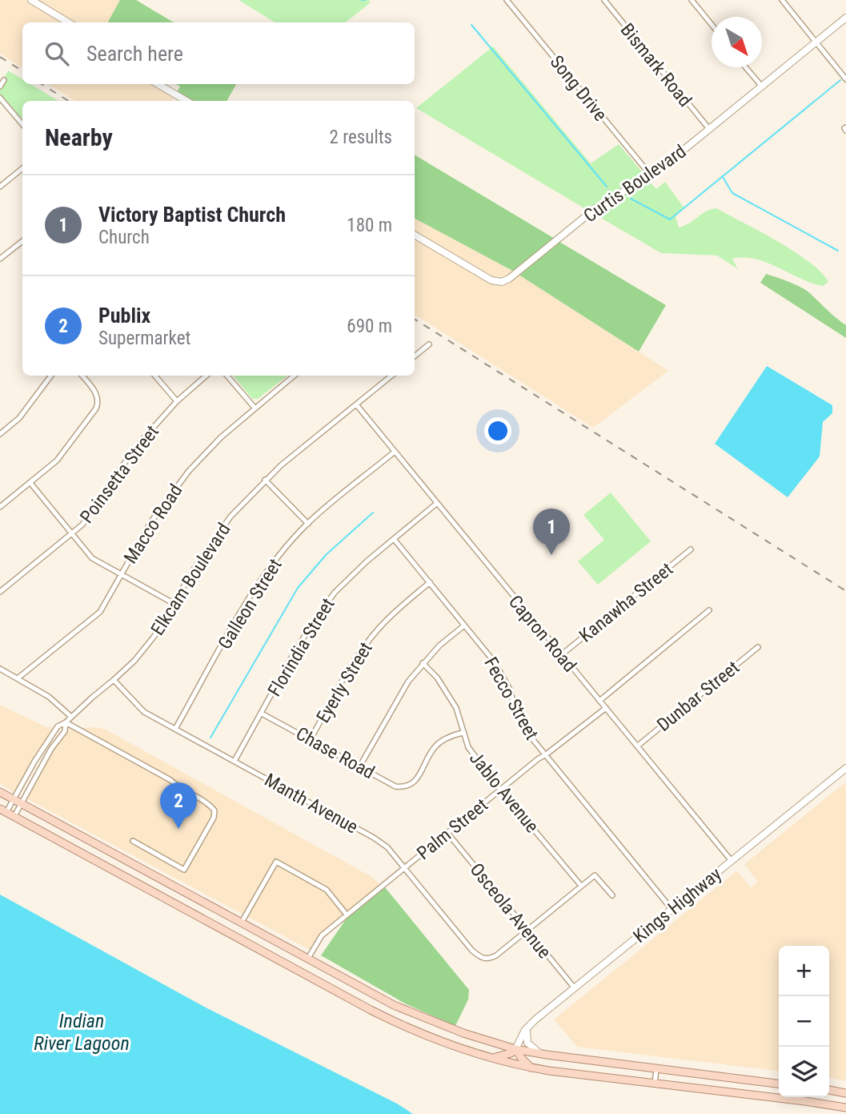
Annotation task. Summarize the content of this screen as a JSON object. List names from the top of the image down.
{
  "streets": {
    "street": [
      "Bismark Road",
      "Song Drive",
      "Curtis Boulevard",
      "Poinsetta Street",
      "Macco Road",
      "Elkcam Boulevard",
      "Kanawha Street",
      "Galleon Street",
      "Capron Road",
      "Florindia Street",
      "Eyerly Street",
      "Dunbar Street",
      "Fecco Street",
      "Chase Road",
      "Jablo Avenue",
      "Manth Avenue",
      "Palm Street",
      "Kings Highway",
      "Osceola Avenue"
    ]
  },
  "crossings": [
    ["Bismark Road", "Curtis Boulevard"],
    ["Song Drive", "Curtis Boulevard"],
    ["Elkcam Boulevard", "Capron Road"],
    ["Elkcam Boulevard", "Manth Avenue"],
    ["Kanawha Street", "Capron Road"],
    ["Galleon Street", "Capron Road"],
    ["Galleon Street", "Manth Avenue"],
    ["Capron Road", "Florindia Street"],
    ["Capron Road", "Dunbar Street"],
    ["Capron Road", "Palm Street"],
    ["Capron Road", "Kings Highway"],
    ["Florindia Street", "Fecco Street"],
    ["Florindia Street", "Chase Road"],
    ["Florindia Street", "Manth Avenue"],
    ["Eyerly Street", "Fecco Street"],
    ["Eyerly Street", "Chase Road"],
    ["Fecco Street", "Palm Street"],
    ["Fecco Street", "Kings Highway"],
    ["Chase Road", "Jablo Avenue"],
    ["Jablo Avenue", "Palm Street"],
    ["Manth Avenue", "Palm Street"],
    ["Manth Avenue", "Osceola Avenue"],
    ["Palm Street", "Osceola Avenue"],
    ["Kings Highway", "Osceola Avenue"]
  ],
  "water": ["Indian River Lagoon"],
  "north": "bottom right",
  "page": {
    "search": "Search here",
    "heading": ["Nearby", "2 results"],
    "list": [
      {
        "mark": "1",
        "name": "Victory Baptist Church",
        "note": "Church",
        "value": "180 m"
      },
      {
        "mark": "2",
        "name": "Publix",
        "note": "Supermarket",
        "value": "690 m"
      }
    ],
    "pins": ["1", "2"],
    "map_buttons": ["+", "−"]
  }
}
